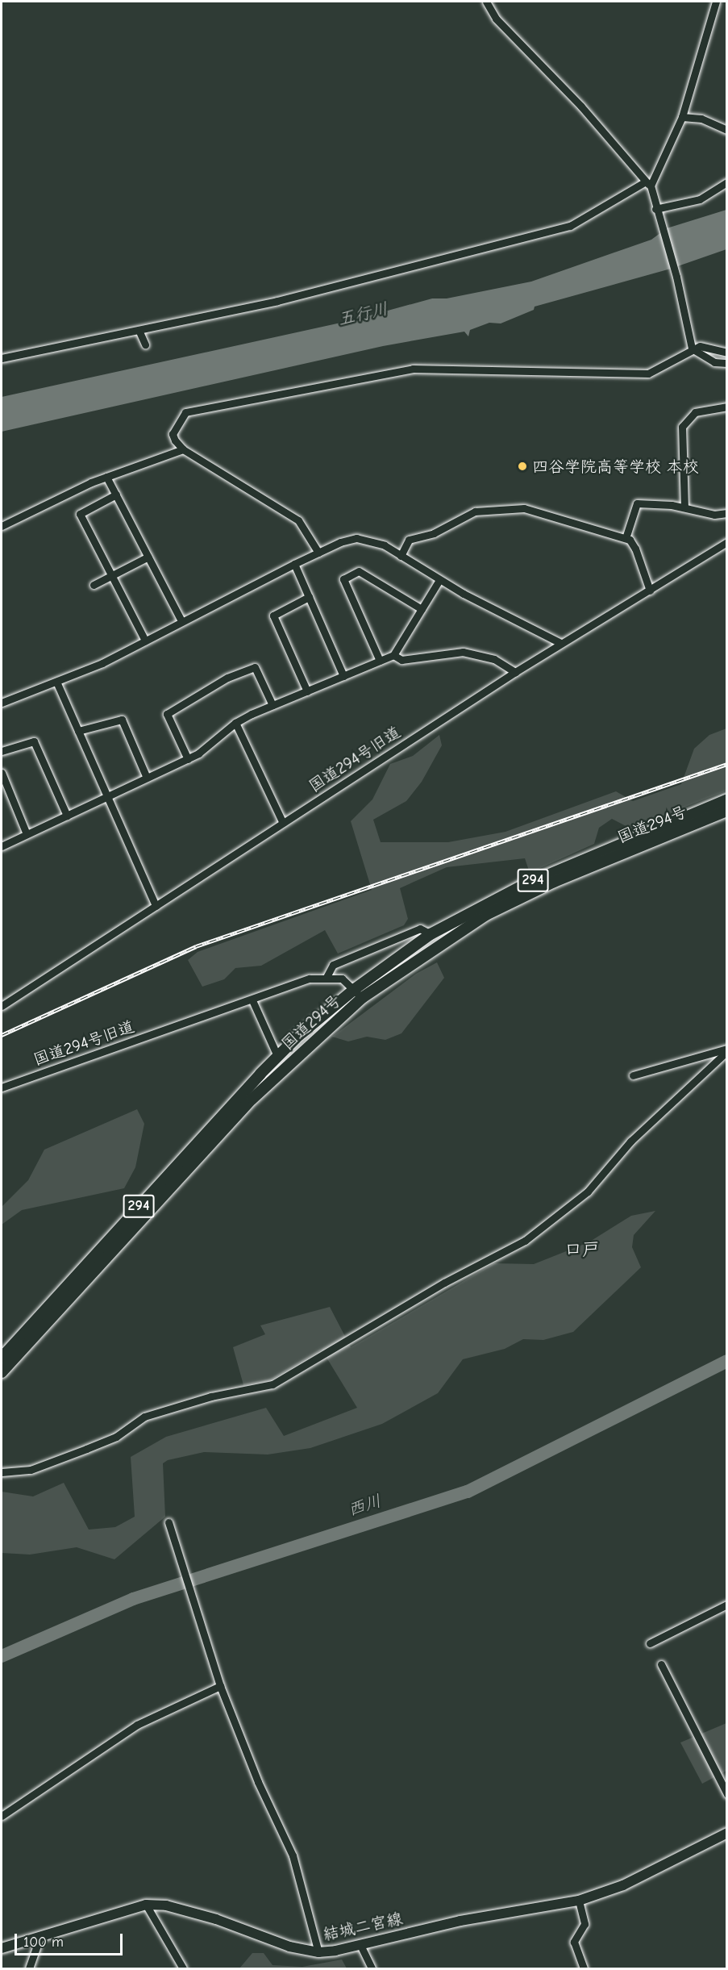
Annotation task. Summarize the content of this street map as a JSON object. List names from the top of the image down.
{
  "streets": {
    "highway": ["国道294号", "294"],
    "main road": ["結城二宮線"],
    "street": ["国道294号旧道"]
  },
  "crossings": [
    ["国道294号旧道", "国道294号"]
  ],
  "districts": ["口戸"],
  "water": ["五行川", "西川"],
  "places": ["四谷学院高等学校 本校"],
  "scale_bar": "100 m"
}
